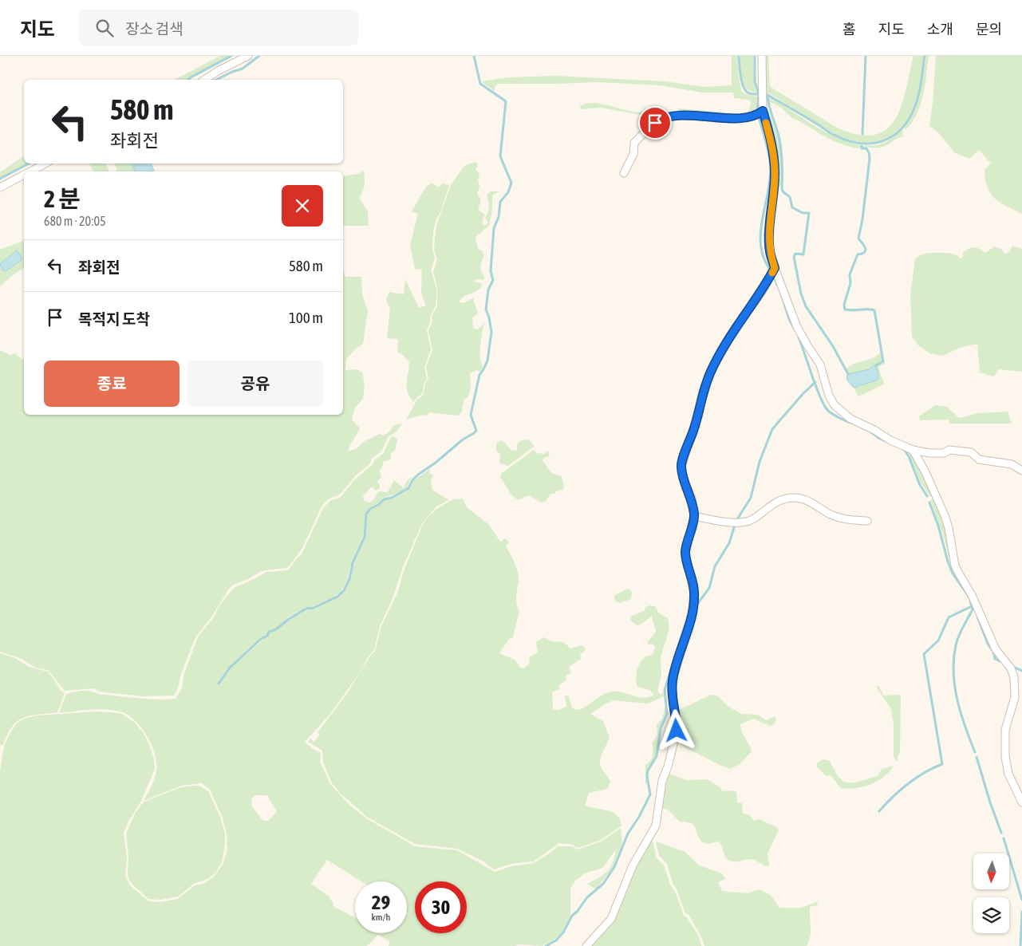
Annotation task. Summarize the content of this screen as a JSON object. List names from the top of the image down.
{
  "north": "bottom",
  "page": {
    "header": "지도",
    "search": "장소 검색",
    "nav": [
      "홈",
      "지도",
      "소개",
      "문의"
    ],
    "turn": ["580 m", "좌회전"],
    "heading": ["2 분", "680 m · 20:05"],
    "list": [
      {
        "name": "좌회전",
        "value": "580 m"
      },
      {
        "name": "목적지 도착",
        "value": "100 m"
      }
    ],
    "buttons": ["종료", "공유"],
    "speed": "29 km/h",
    "limit": "30"
  }
}
